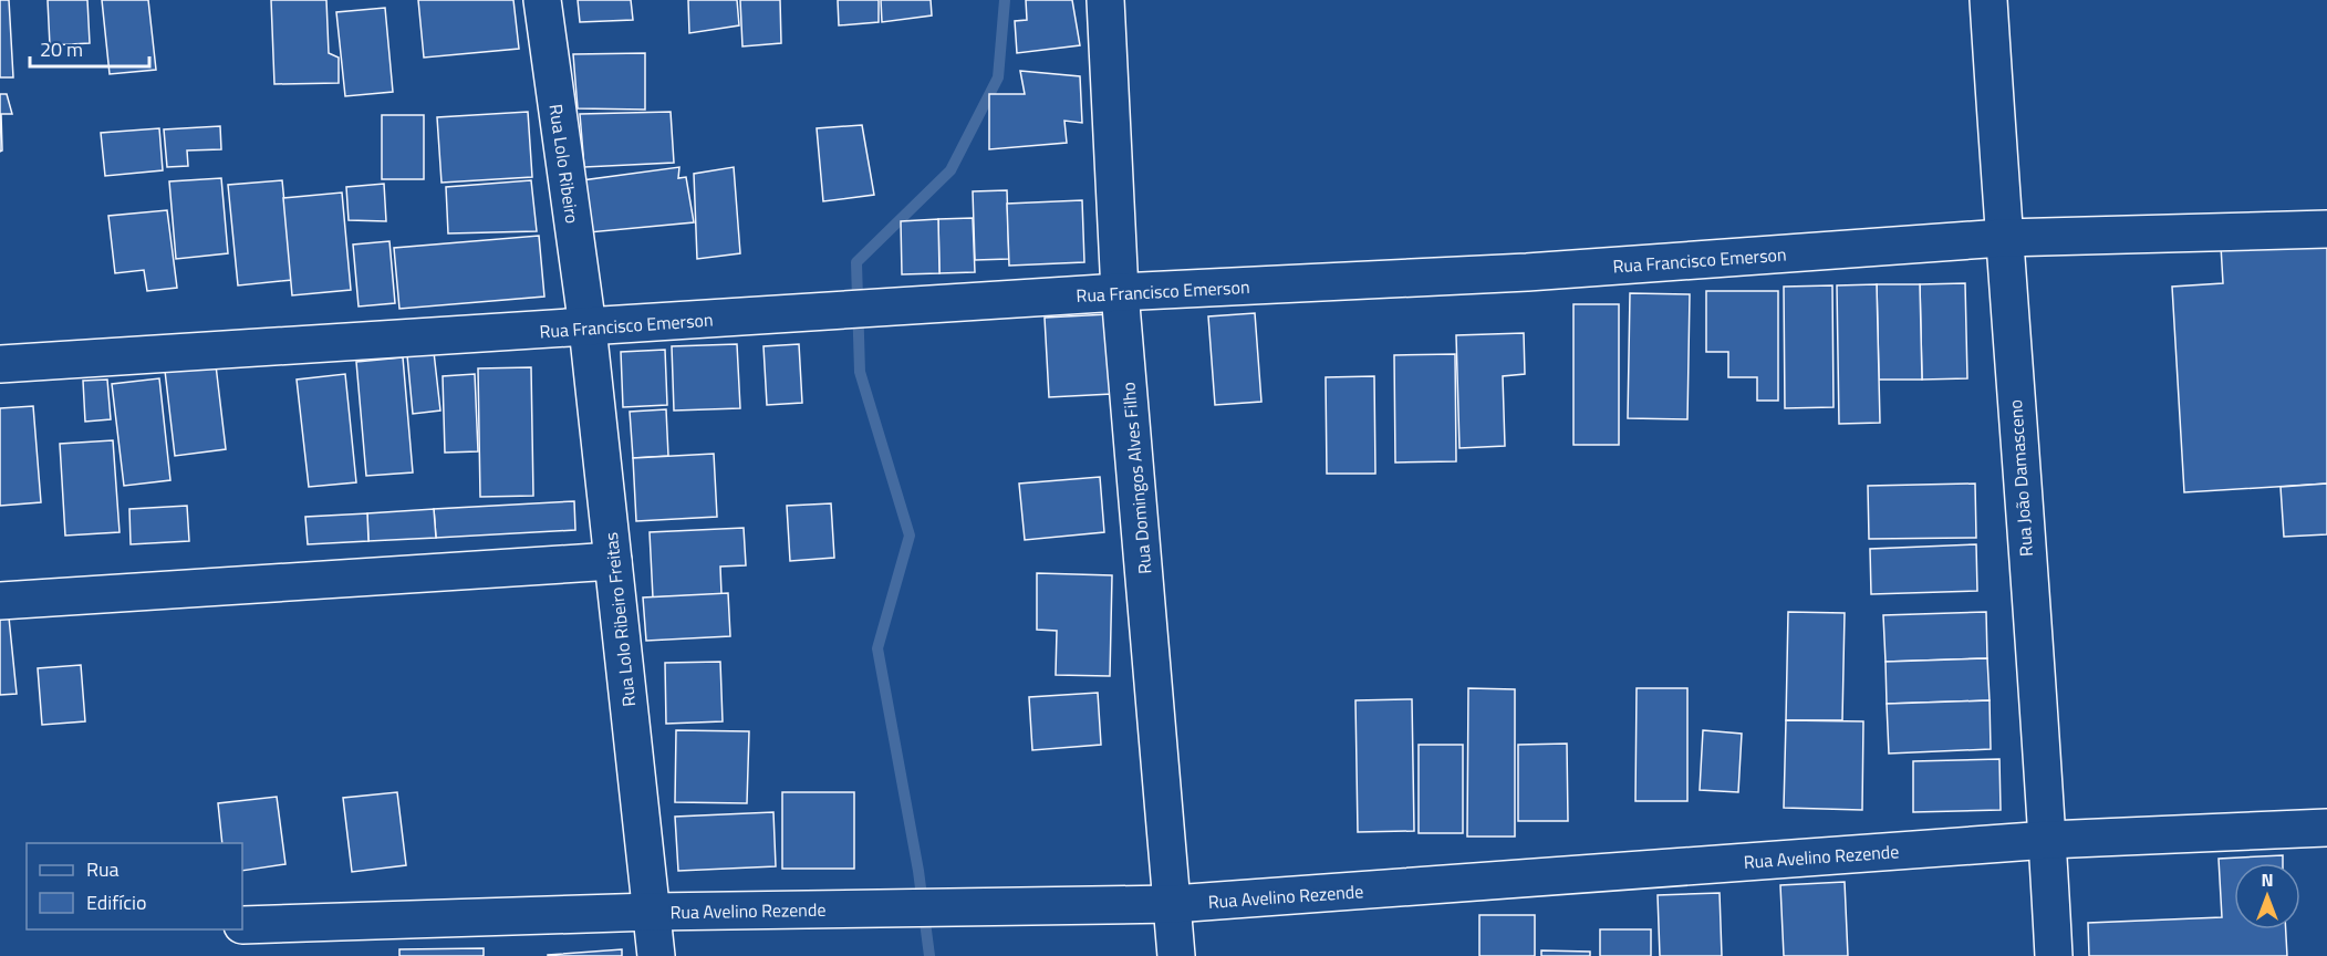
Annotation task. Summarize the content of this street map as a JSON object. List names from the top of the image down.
{
  "streets": {
    "street": [
      "Rua Lolo Ribeiro",
      "Rua Francisco Emerson",
      "Rua Domingos Alves Filho",
      "Rua João Damasceno",
      "Rua Lolo Ribeiro Freitas",
      "Rua Avelino Rezende"
    ]
  },
  "crossings": [
    ["Rua Lolo Ribeiro", "Rua Francisco Emerson"],
    ["Rua Lolo Ribeiro", "Rua Lolo Ribeiro Freitas"],
    ["Rua Francisco Emerson", "Rua Domingos Alves Filho"],
    ["Rua Francisco Emerson", "Rua João Damasceno"],
    ["Rua Francisco Emerson", "Rua Lolo Ribeiro Freitas"],
    ["Rua Domingos Alves Filho", "Rua Avelino Rezende"],
    ["Rua João Damasceno", "Rua Avelino Rezende"],
    ["Rua Lolo Ribeiro Freitas", "Rua Avelino Rezende"]
  ],
  "legend": ["Rua", "Edifício"],
  "scale_bar": "20 m",
  "north": "top"
}
